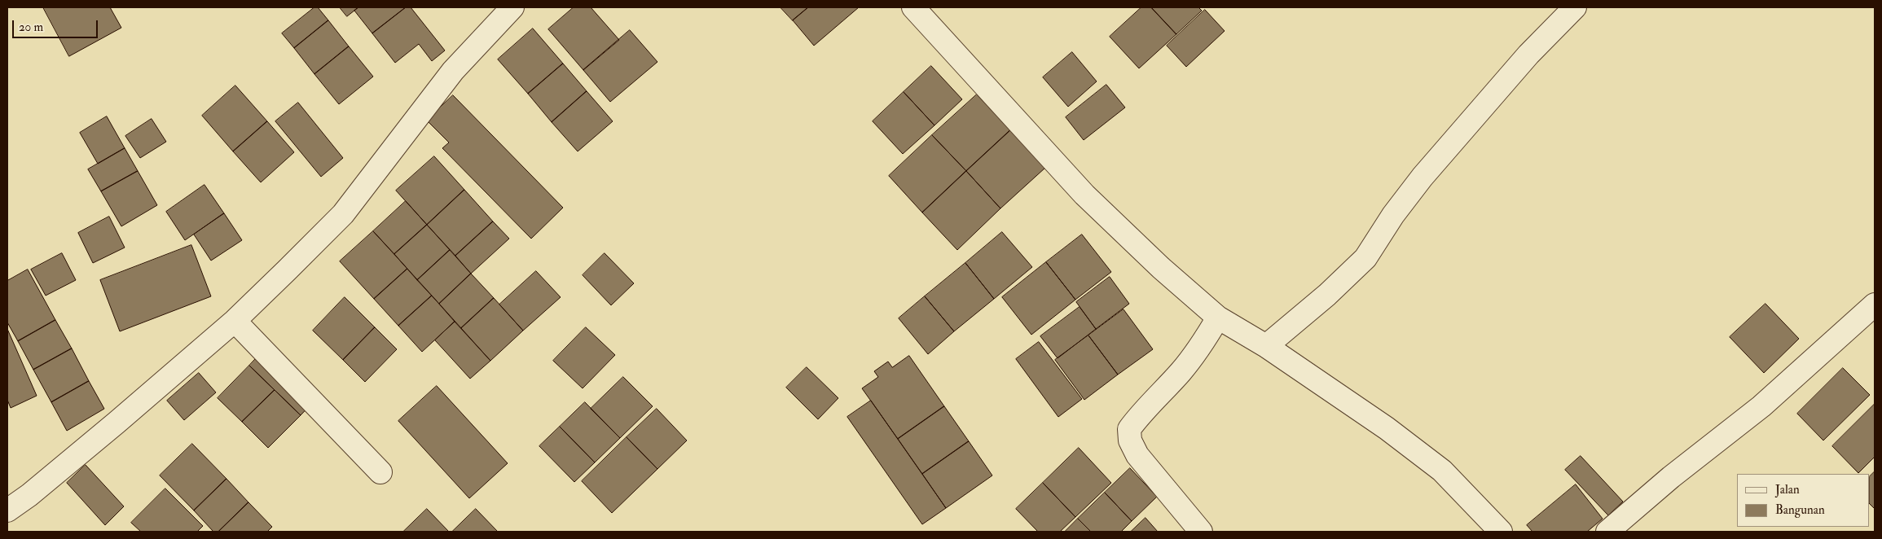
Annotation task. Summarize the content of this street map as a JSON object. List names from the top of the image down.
{
  "legend": ["Jalan", "Bangunan"],
  "scale_bar": "20 m"
}
